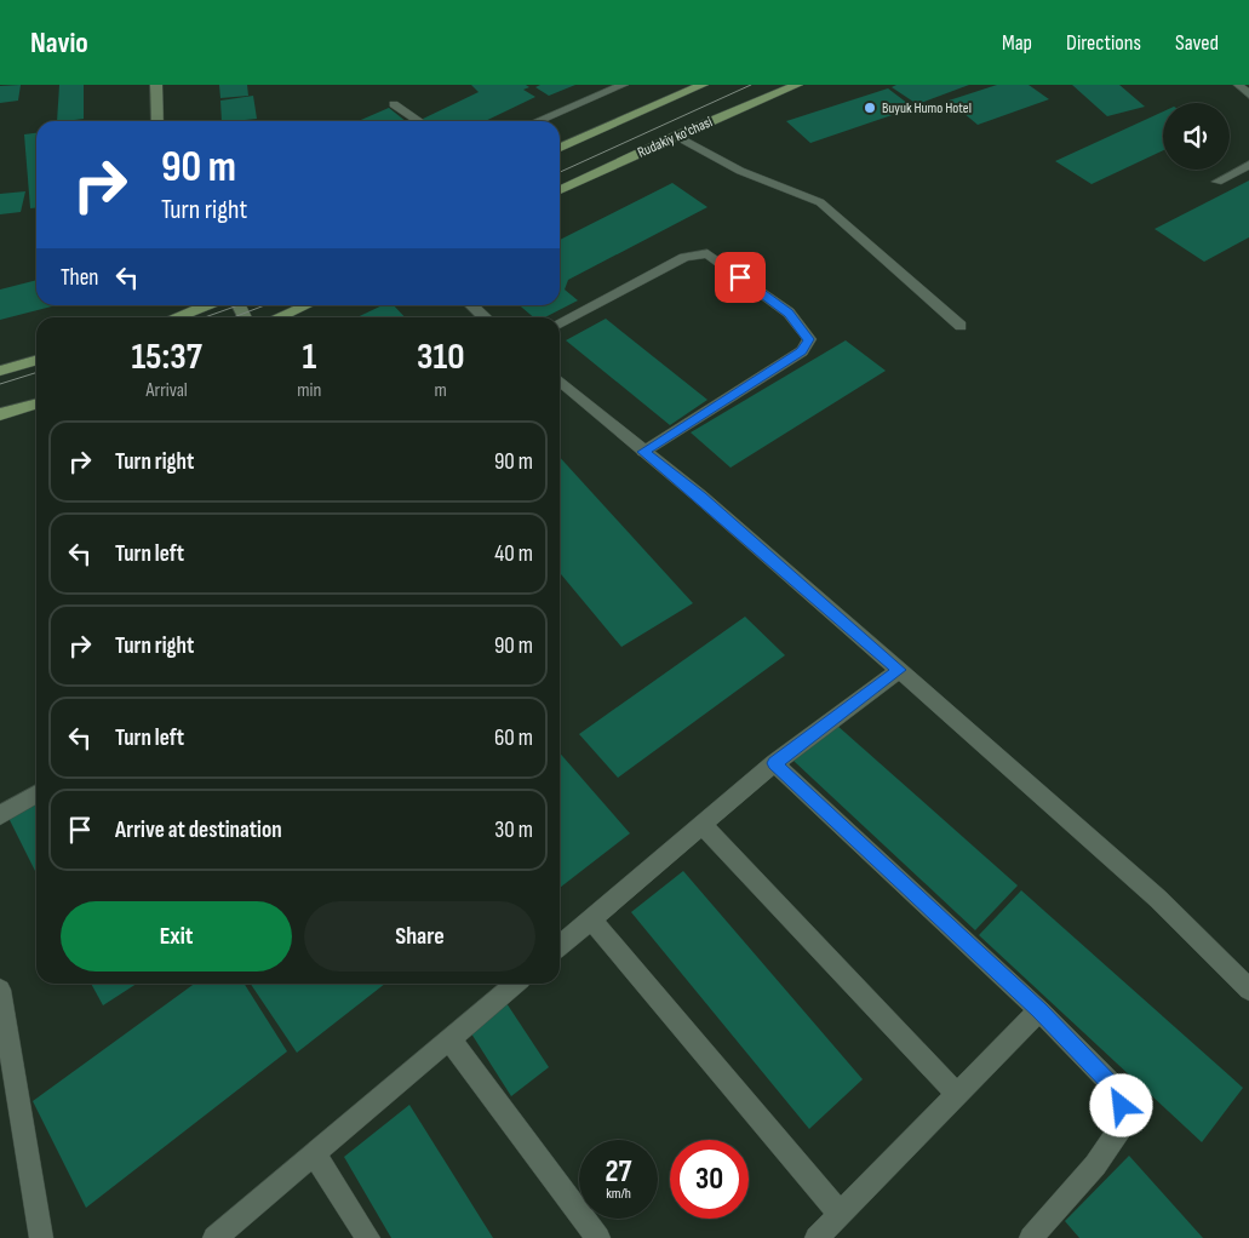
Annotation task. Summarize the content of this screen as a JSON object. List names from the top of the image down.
{
  "streets": {
    "main road": ["Rudakiy ko'chasi"]
  },
  "places": ["Buyuk Humo Hotel"],
  "page": {
    "header": "Navio",
    "nav": ["Map", "Directions", "Saved"],
    "turn": ["90 m", "Turn right"],
    "then": "Then",
    "eta": [
      "15:37",
      "Arrival",
      "1",
      "min",
      "310",
      "m"
    ],
    "list": [
      {
        "name": "Turn right",
        "value": "90 m"
      },
      {
        "name": "Turn left",
        "value": "40 m"
      },
      {
        "name": "Turn right",
        "value": "90 m"
      },
      {
        "name": "Turn left",
        "value": "60 m"
      },
      {
        "name": "Arrive at destination",
        "value": "30 m"
      }
    ],
    "buttons": ["Exit", "Share"],
    "speed": "27 km/h",
    "limit": "30"
  }
}
